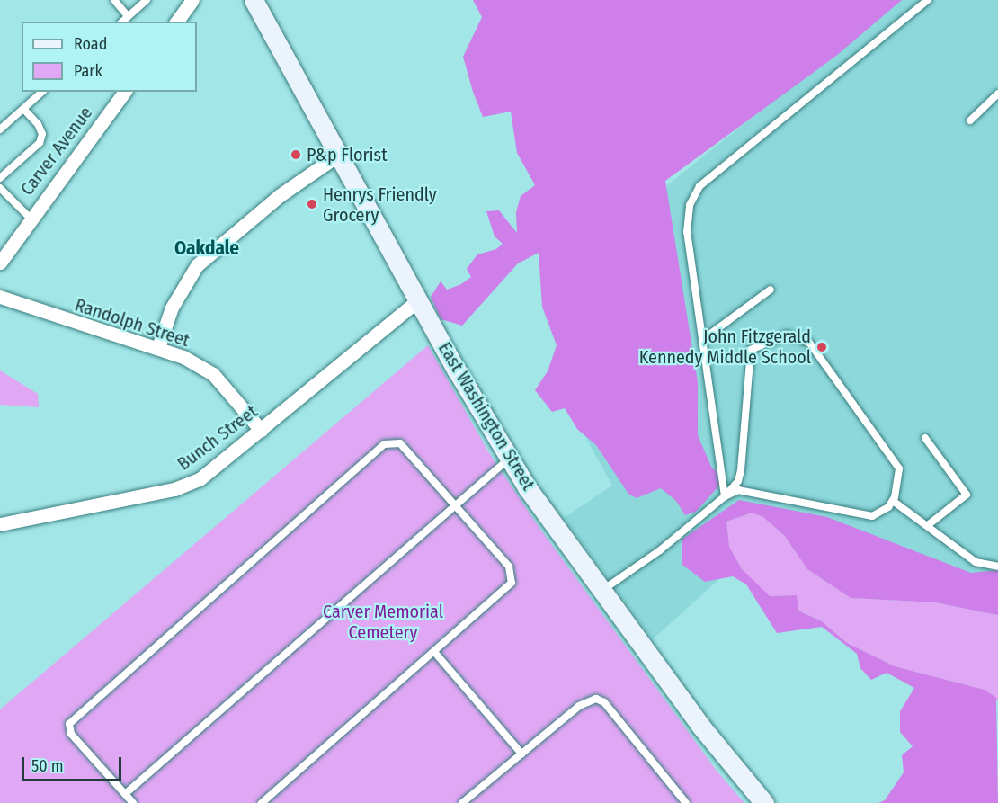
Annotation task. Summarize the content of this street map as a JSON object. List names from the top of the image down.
{
  "streets": {
    "main road": ["East Washington Street"],
    "street": ["Carver Avenue", "Randolph Street", "Bunch Street"]
  },
  "crossings": [
    ["Randolph Street", "Bunch Street"],
    ["East Washington Street", "Bunch Street"]
  ],
  "districts": ["Oakdale"],
  "parks": ["Carver Memorial Cemetery"],
  "places": ["P&p Florist", "Henrys Friendly Grocery", "John Fitzgerald Kennedy Middle School"],
  "legend": ["Road", "Park"],
  "scale_bar": "50 m"
}
